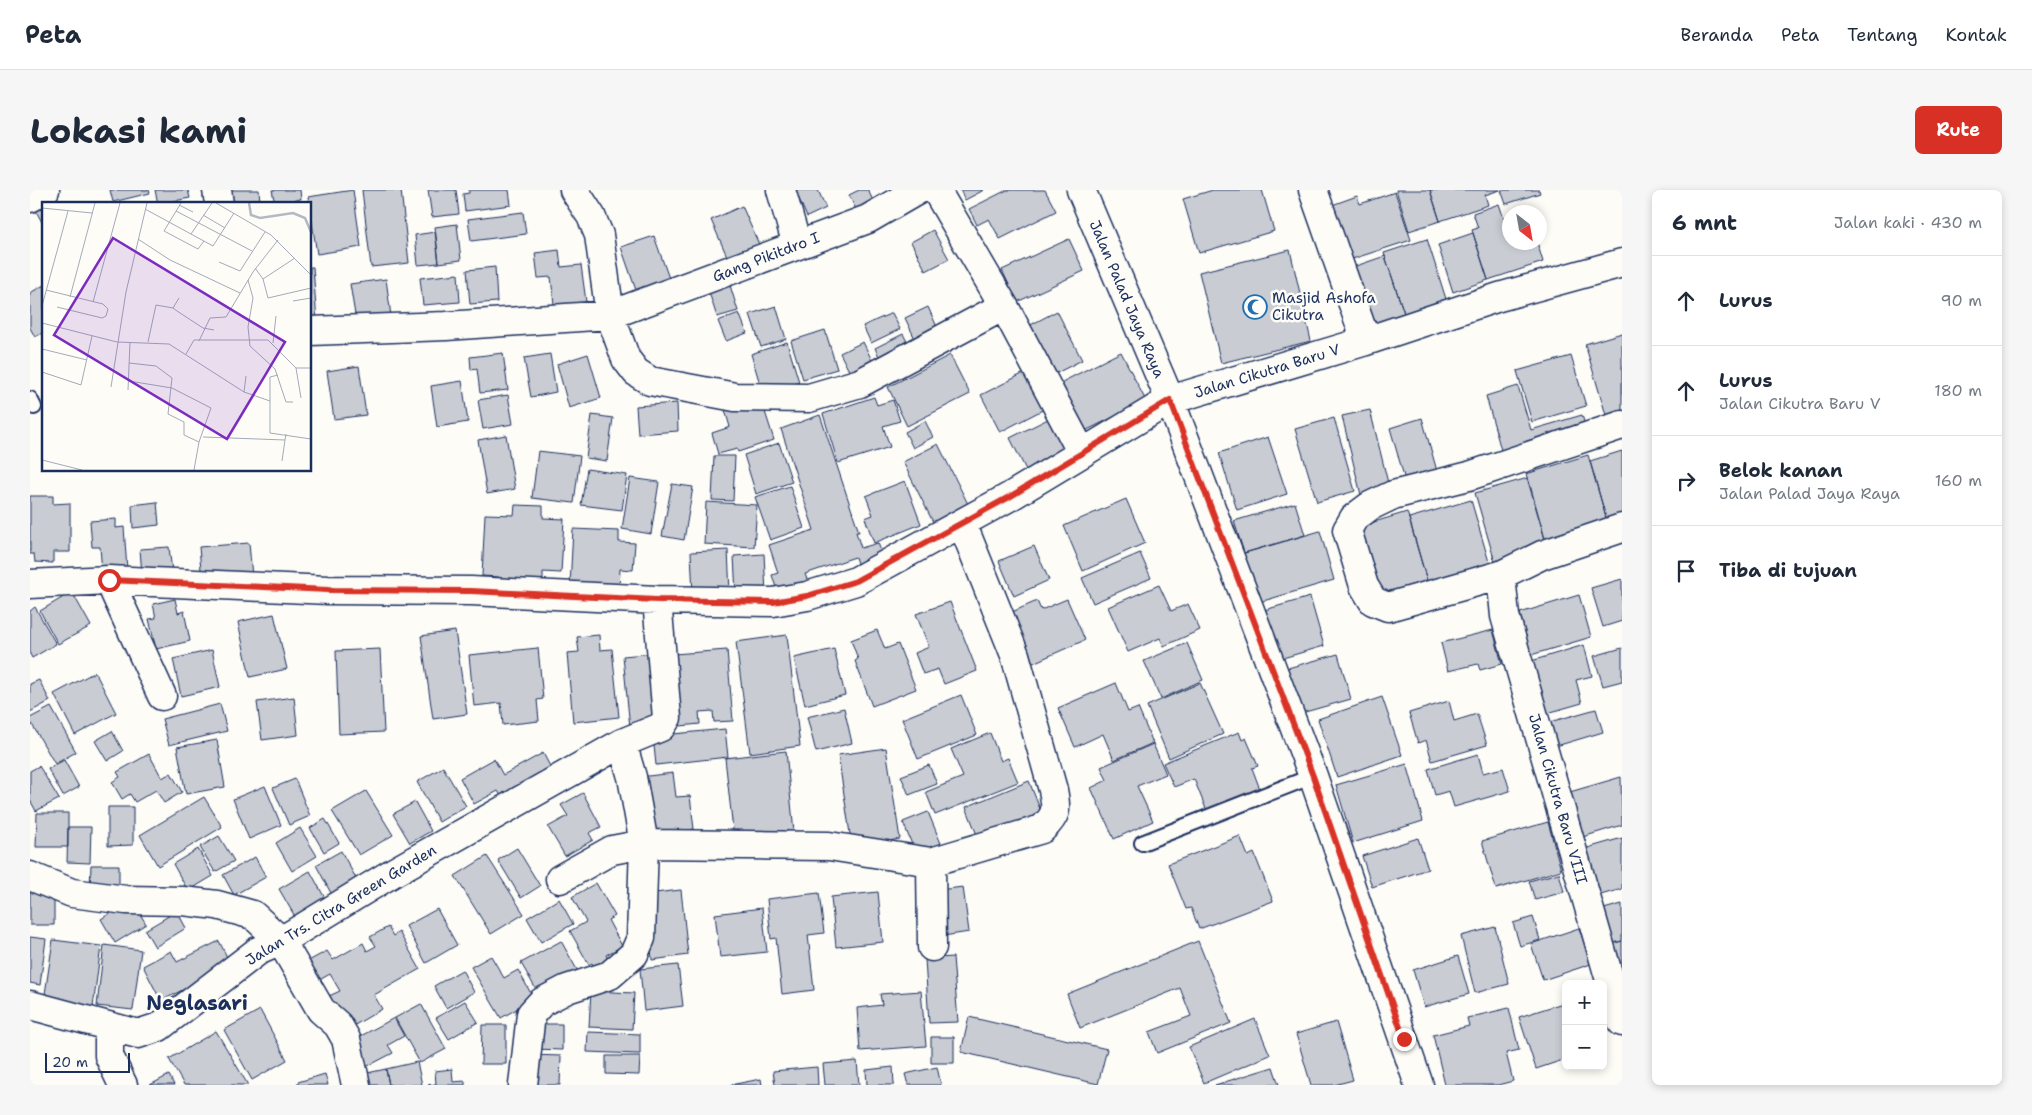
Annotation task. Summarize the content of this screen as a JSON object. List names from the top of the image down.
{
  "streets": {
    "street": [
      "Gang Pikitdro I",
      "Jalan Palad Jaya Raya",
      "Jalan Cikutra Baru V",
      "Jalan Cikutra Baru VIII",
      "Jalan Trs. Citra Green Garden"
    ]
  },
  "crossings": [
    ["Jalan Palad Jaya Raya", "Jalan Cikutra Baru V"],
    ["Jalan Cikutra Baru V", "Jalan Trs. Citra Green Garden"]
  ],
  "districts": ["Neglasari"],
  "places": {
    "mosque": ["Masjid Ashofa Cikutra"]
  },
  "scale_bar": "20 m",
  "north": "bottom right",
  "page": {
    "header": "Peta",
    "nav": [
      "Beranda",
      "Peta",
      "Tentang",
      "Kontak"
    ],
    "buttons": "Rute",
    "title": "Lokasi kami",
    "heading": ["6 mnt", "Jalan kaki · 430 m"],
    "list": [
      ["Lurus", "90 m"],
      ["Lurus", "Jalan Cikutra Baru V", "180 m"],
      ["Belok kanan", "Jalan Palad Jaya Raya", "160 m"],
      "Tiba di tujuan"
    ],
    "map_buttons": ["+", "−"],
    "scale": "20 m"
  }
}
